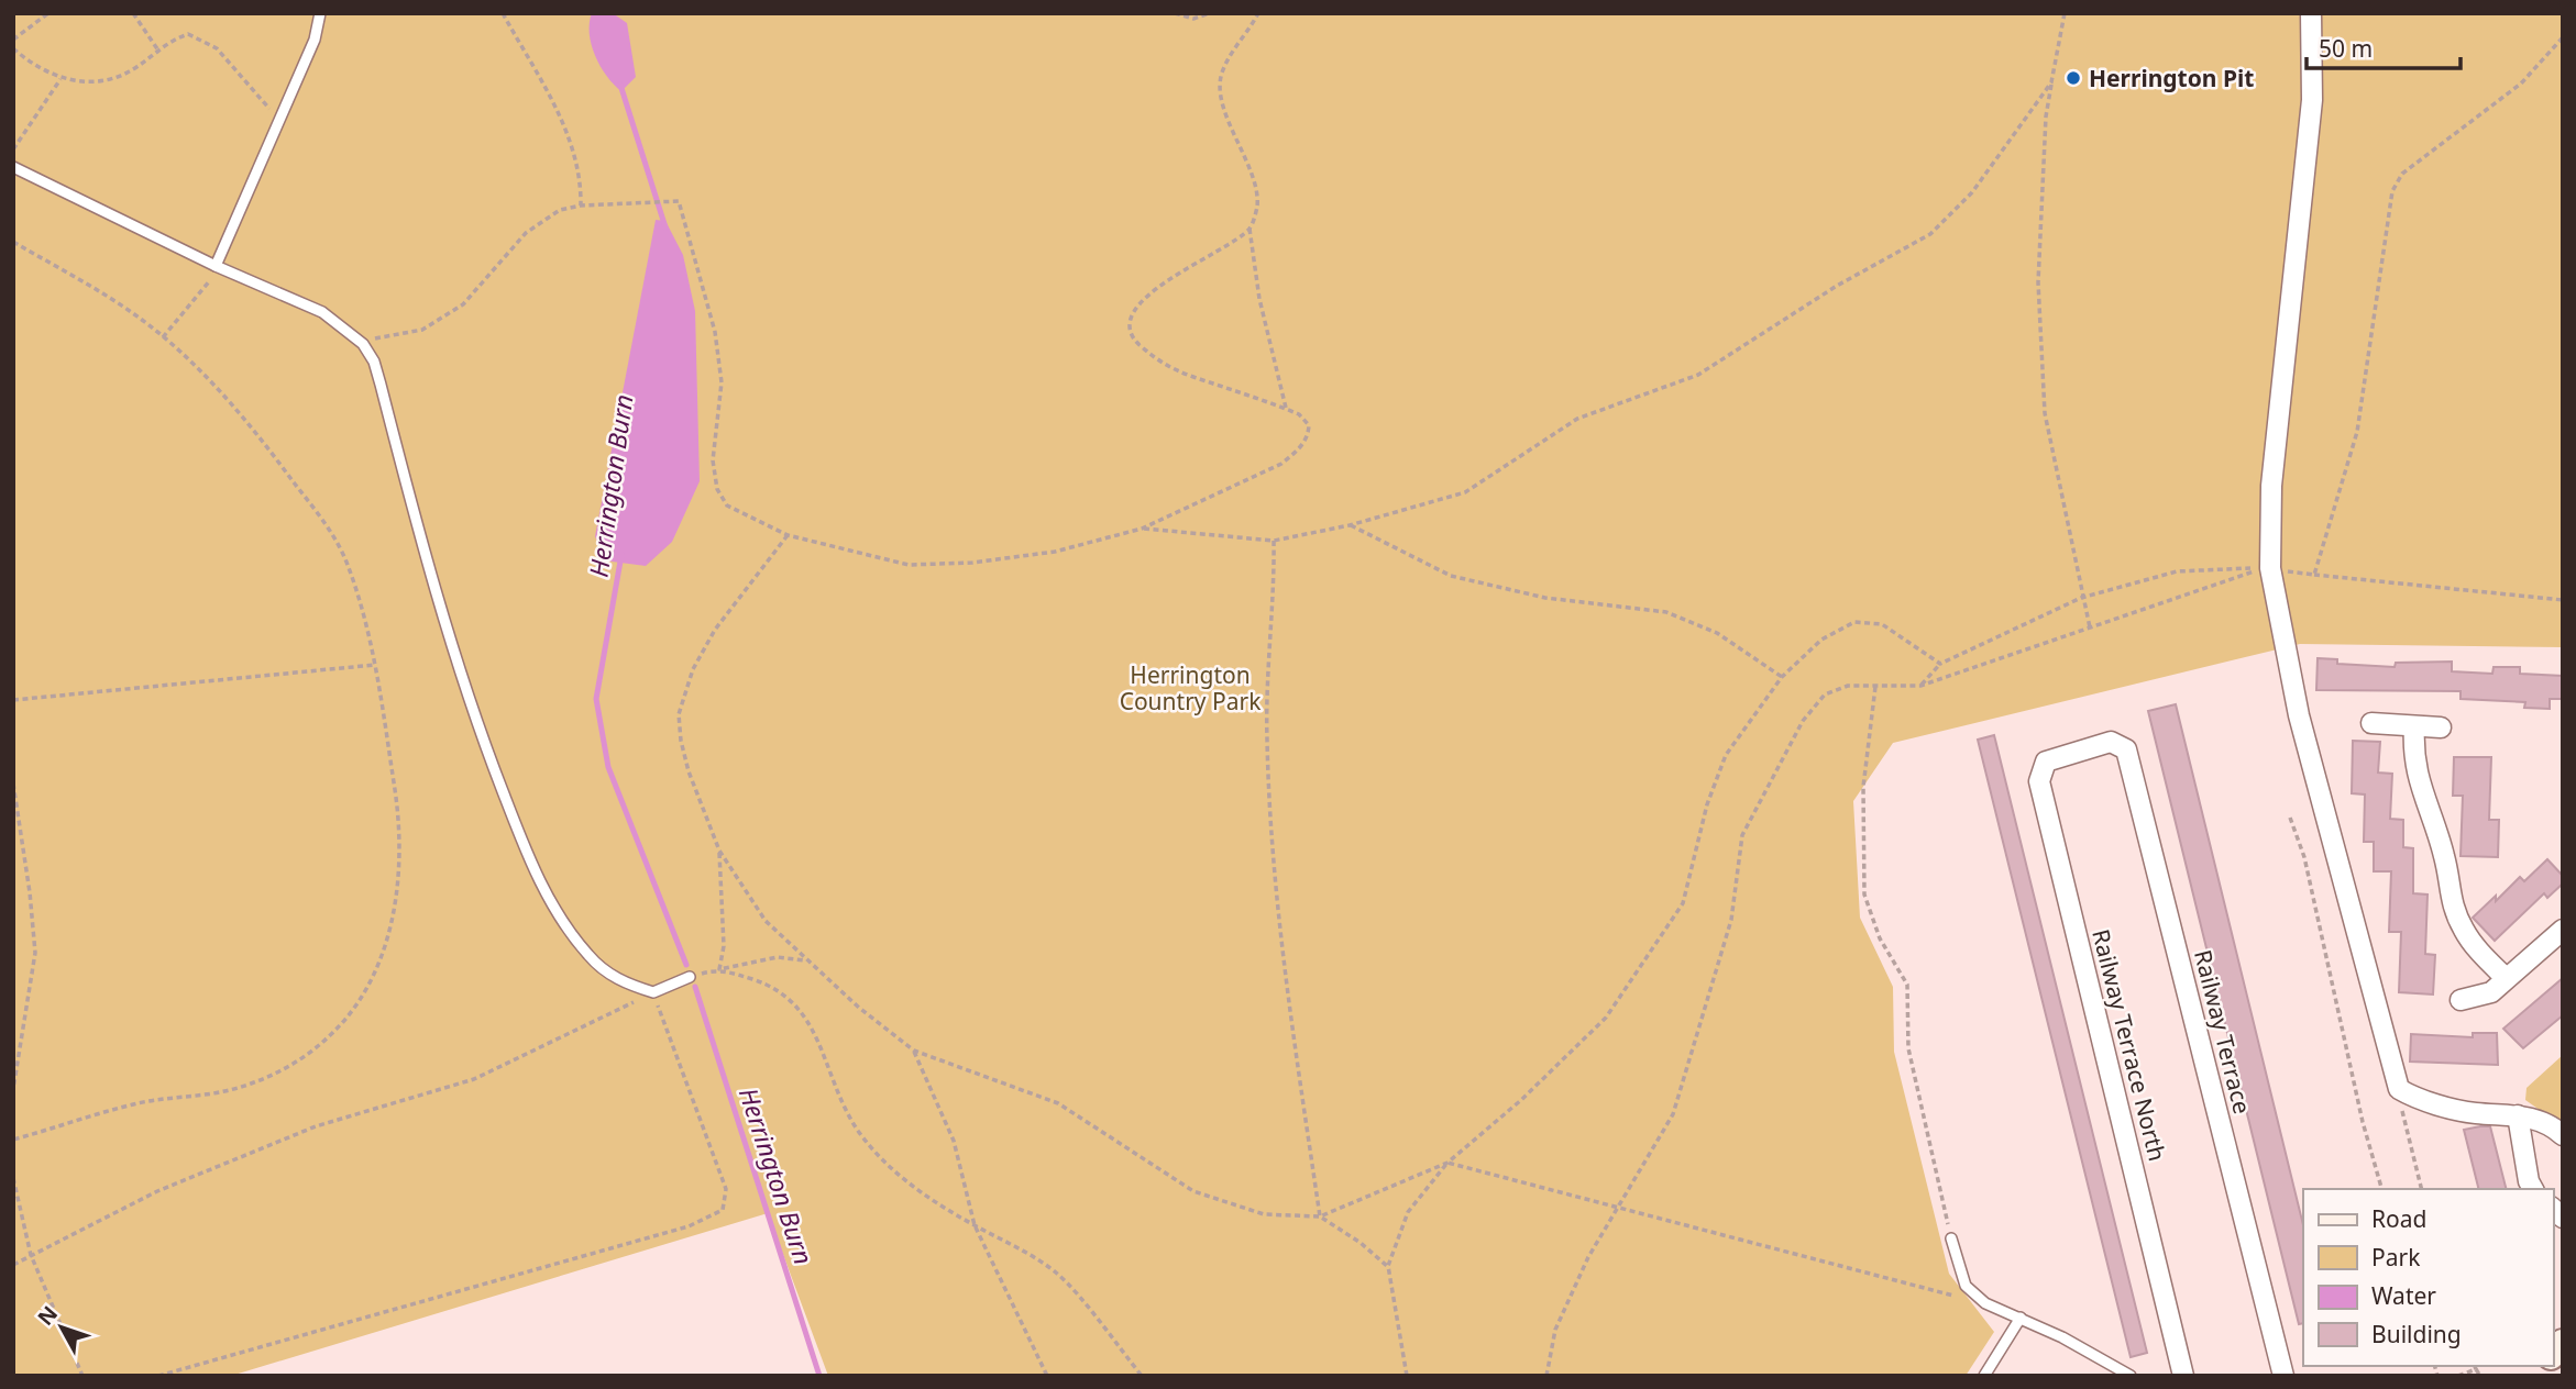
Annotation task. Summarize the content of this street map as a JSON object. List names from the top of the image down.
{
  "streets": {
    "street": ["Railway Terrace", "Railway Terrace North"]
  },
  "crossings": [
    ["Railway Terrace", "Railway Terrace North"]
  ],
  "water": ["Herrington Burn"],
  "parks": ["Herrington Country Park"],
  "places": ["Herrington Pit"],
  "legend": [
    "Road",
    "Park",
    "Water",
    "Building"
  ],
  "scale_bar": "50 m",
  "north": "top left"
}
